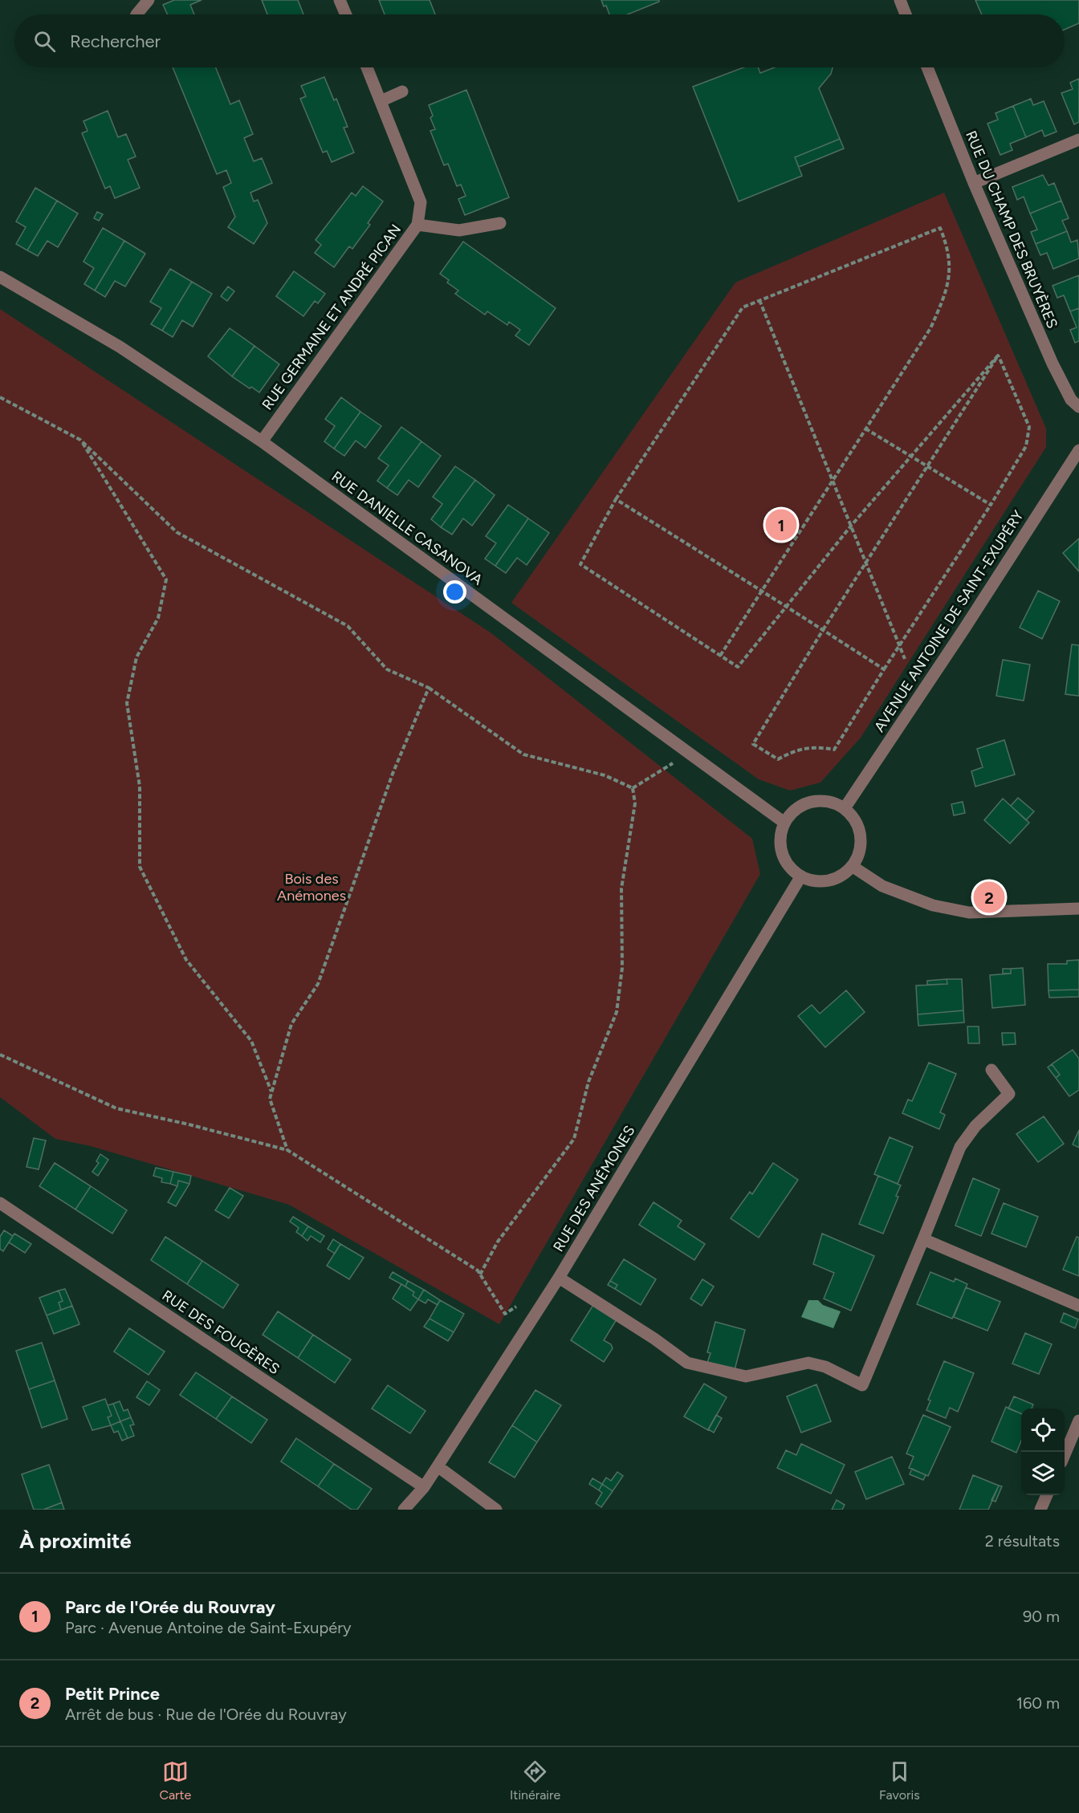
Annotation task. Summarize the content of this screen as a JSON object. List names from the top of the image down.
{
  "streets": {
    "street": [
      "RUE DU CHAMP DES BRUYÈRES",
      "RUE GERMAINE ET ANDRÉ PICAN",
      "RUE DANIELLE CASANOVA",
      "AVENUE ANTOINE DE SAINT-EXUPÉRY",
      "RUE DES ANÉMONES",
      "RUE DES FOUGÈRES"
    ]
  },
  "crossings": [
    ["RUE GERMAINE ET ANDRÉ PICAN", "RUE DANIELLE CASANOVA"],
    ["RUE DANIELLE CASANOVA", "AVENUE ANTOINE DE SAINT-EXUPÉRY"],
    ["RUE DANIELLE CASANOVA", "RUE DES ANÉMONES"],
    ["AVENUE ANTOINE DE SAINT-EXUPÉRY", "RUE DES ANÉMONES"],
    ["RUE DES ANÉMONES", "RUE DES FOUGÈRES"]
  ],
  "parks": ["Bois des Anémones"],
  "page": {
    "search": "Rechercher",
    "pins": ["1", "2"],
    "heading": ["À proximité", "2 résultats"],
    "list": [
      {
        "mark": "1",
        "name": "Parc de l'Orée du Rouvray",
        "note": "Parc · Avenue Antoine de Saint-Exupéry",
        "value": "90 m"
      },
      {
        "mark": "2",
        "name": "Petit Prince",
        "note": "Arrêt de bus · Rue de l'Orée du Rouvray",
        "value": "160 m"
      }
    ],
    "nav": ["Carte", "Itinéraire", "Favoris"]
  }
}
